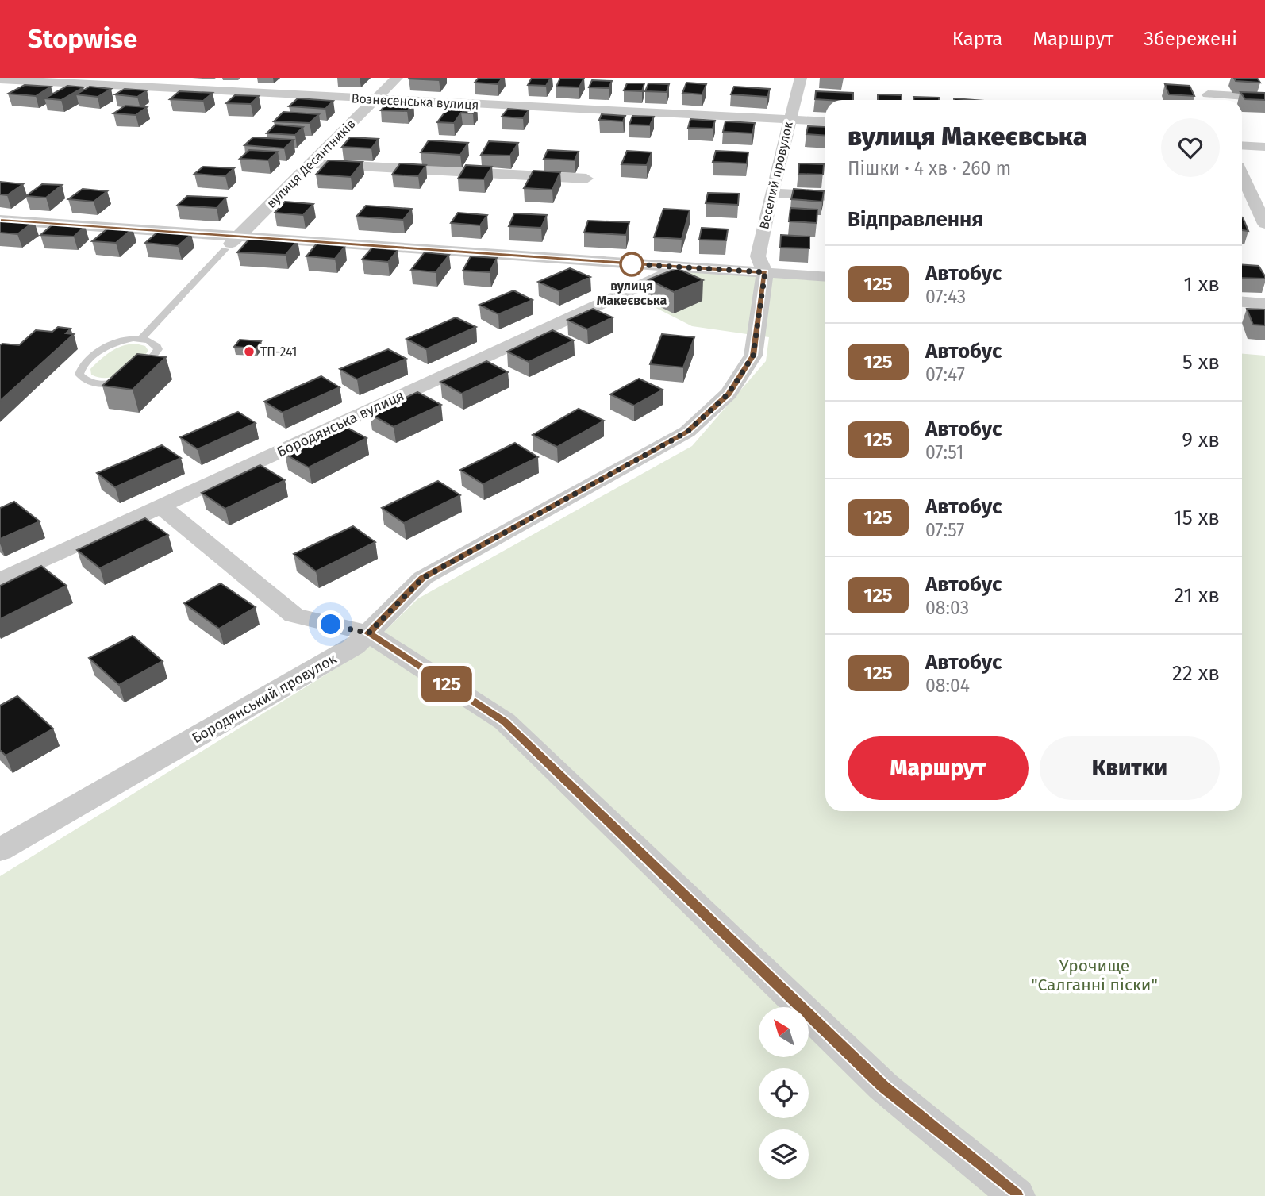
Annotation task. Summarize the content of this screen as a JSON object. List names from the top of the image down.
{
  "streets": {
    "street": [
      "Вознесенська вулиця",
      "вулиця Десантників",
      "Веселий провулок",
      "Бородянська вулиця",
      "Бородянський провулок"
    ]
  },
  "crossings": [
    ["Вознесенська вулиця", "вулиця Десантників"],
    ["Вознесенська вулиця", "Веселий провулок"],
    ["Веселий провулок", "Бородянський провулок"]
  ],
  "parks": ["Урочище \"Салганні піски\""],
  "places": ["вулиця Макеєвська", "ТП-241"],
  "lines": ["bus line 125"],
  "north": "top left",
  "page": {
    "header": "Stopwise",
    "nav": ["Карта", "Маршрут", "Збережені"],
    "on_map": "125",
    "heading": [
      ["вулиця Макеєвська", "Пішки · 4 хв · 260 m"],
      "Відправлення"
    ],
    "list": [
      {
        "mark": "125",
        "name": "Автобус",
        "note": "07:43",
        "value": "1 хв"
      },
      {
        "mark": "125",
        "name": "Автобус",
        "note": "07:47",
        "value": "5 хв"
      },
      {
        "mark": "125",
        "name": "Автобус",
        "note": "07:51",
        "value": "9 хв"
      },
      {
        "mark": "125",
        "name": "Автобус",
        "note": "07:57",
        "value": "15 хв"
      },
      {
        "mark": "125",
        "name": "Автобус",
        "note": "08:03",
        "value": "21 хв"
      },
      {
        "mark": "125",
        "name": "Автобус",
        "note": "08:04",
        "value": "22 хв"
      }
    ],
    "buttons": ["Маршрут", "Квитки"]
  }
}
